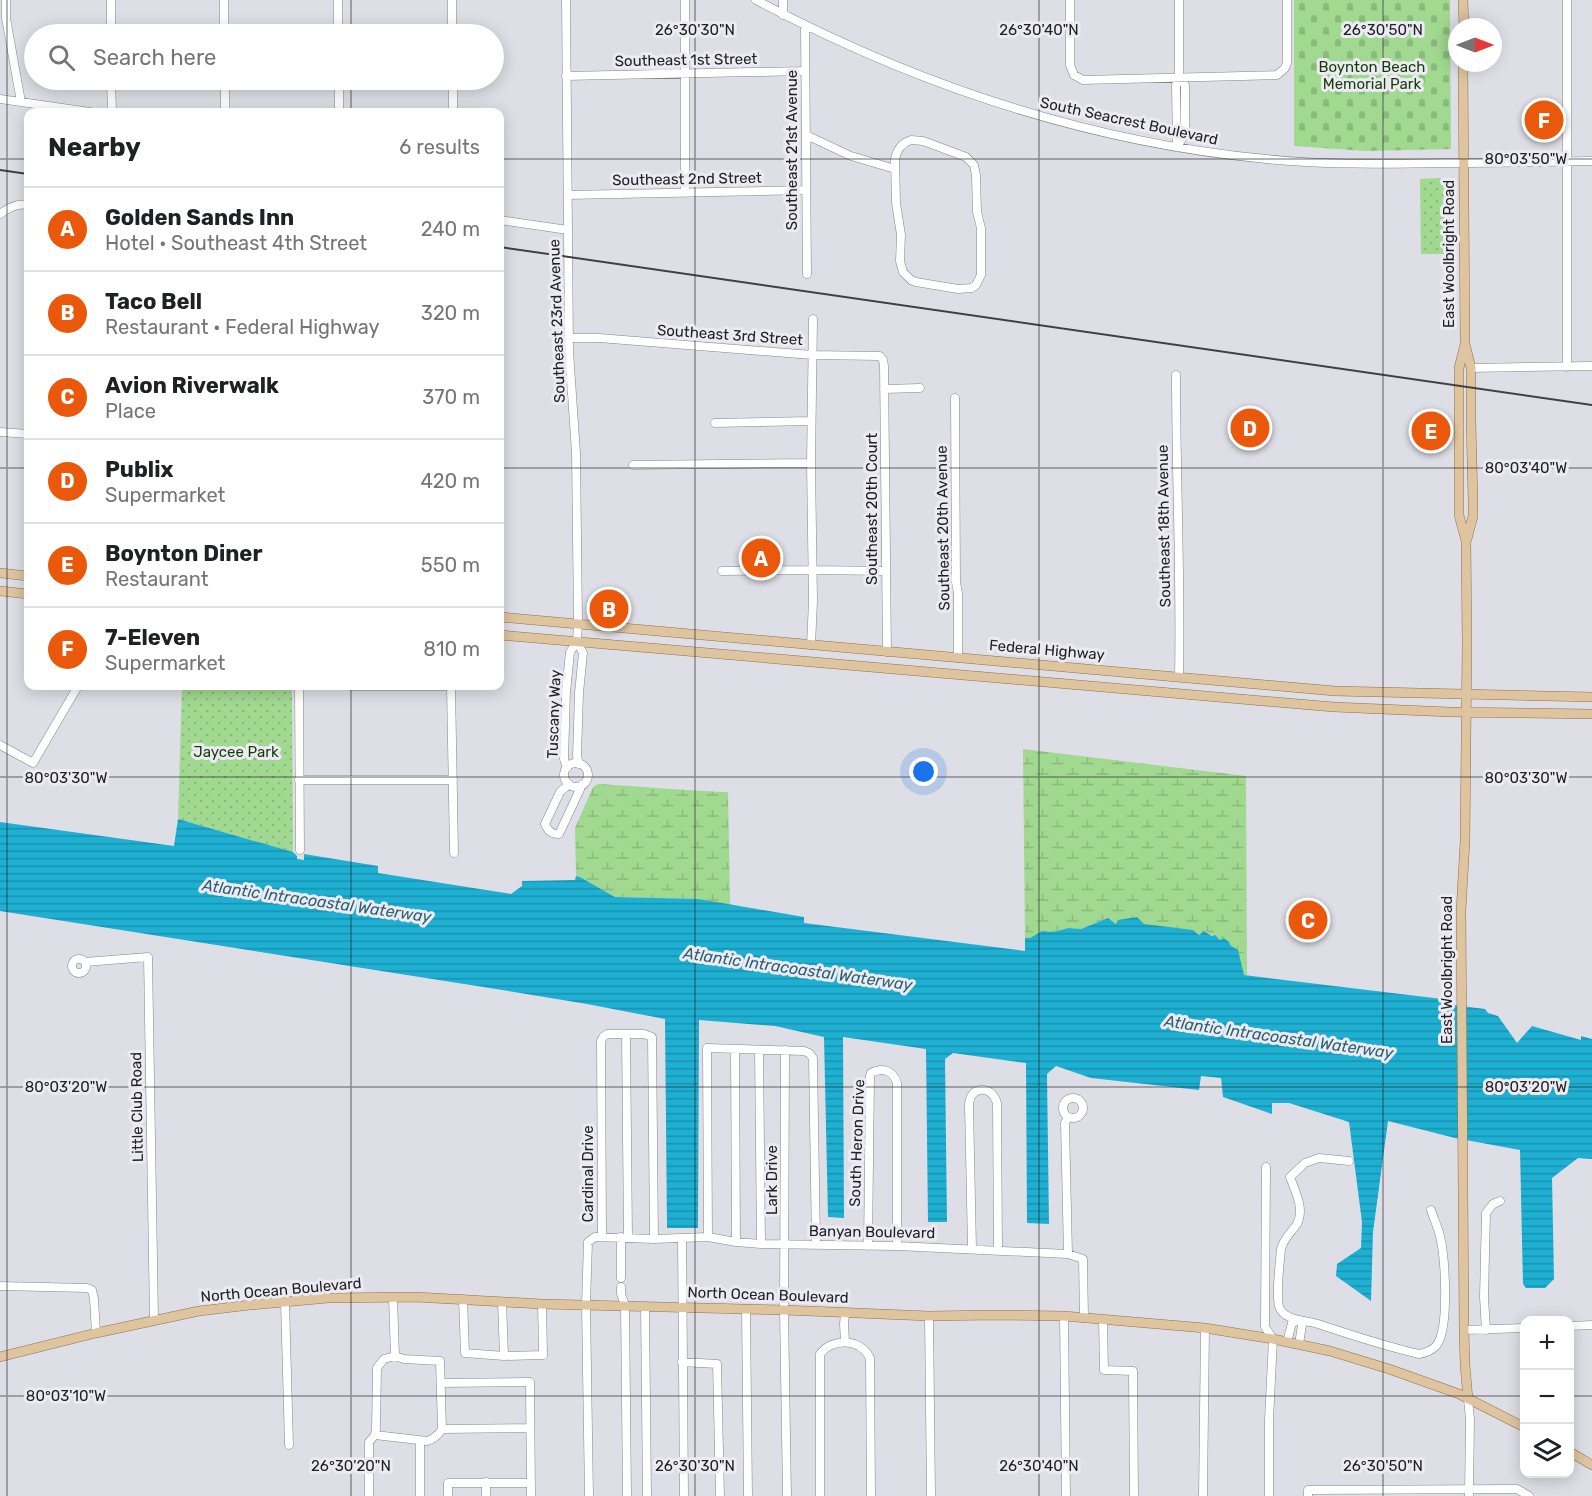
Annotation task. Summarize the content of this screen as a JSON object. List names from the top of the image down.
{
  "streets": {
    "main road": ["East Woolbright Road", "Federal Highway", "North Ocean Boulevard"],
    "street": [
      "Southeast 1st Street",
      "South Seacrest Boulevard",
      "Southeast 21st Avenue",
      "Southeast 2nd Street",
      "Southeast 23rd Avenue",
      "Southeast 3rd Street",
      "Southeast 20th Court",
      "Southeast 18th Avenue",
      "Southeast 20th Avenue",
      "Tuscany Way",
      "Little Club Road",
      "South Heron Drive",
      "Cardinal Drive",
      "Lark Drive",
      "Banyan Boulevard"
    ]
  },
  "crossings": [
    ["Southeast 1st Street", "Southeast 21st Avenue"],
    ["Southeast 1st Street", "Southeast 23rd Avenue"],
    ["South Seacrest Boulevard", "Southeast 21st Avenue"],
    ["South Seacrest Boulevard", "East Woolbright Road"],
    ["Southeast 21st Avenue", "Southeast 2nd Street"],
    ["Southeast 2nd Street", "Southeast 23rd Avenue"],
    ["East Woolbright Road", "Federal Highway"],
    ["East Woolbright Road", "North Ocean Boulevard"],
    ["Southeast 23rd Avenue", "Southeast 3rd Street"],
    ["Southeast 23rd Avenue", "Federal Highway"],
    ["Southeast 23rd Avenue", "Tuscany Way"],
    ["Southeast 3rd Street", "Southeast 20th Court"],
    ["Southeast 20th Court", "Federal Highway"],
    ["Southeast 18th Avenue", "Federal Highway"],
    ["Southeast 20th Avenue", "Federal Highway"],
    ["Little Club Road", "North Ocean Boulevard"],
    ["South Heron Drive", "Banyan Boulevard"],
    ["Cardinal Drive", "Banyan Boulevard"],
    ["Cardinal Drive", "North Ocean Boulevard"],
    ["Lark Drive", "Banyan Boulevard"],
    ["Lark Drive", "North Ocean Boulevard"]
  ],
  "water": ["Atlantic Intracoastal Waterway"],
  "parks": ["Boynton Beach Memorial Park", "Jaycee Park"],
  "north": "right",
  "page": {
    "search": "Search here",
    "pins": [
      "F",
      "D",
      "E",
      "A",
      "B",
      "C"
    ],
    "heading": ["Nearby", "6 results"],
    "list": [
      {
        "mark": "A",
        "name": "Golden Sands Inn",
        "note": "Hotel · Southeast 4th Street",
        "value": "240 m"
      },
      {
        "mark": "B",
        "name": "Taco Bell",
        "note": "Restaurant · Federal Highway",
        "value": "320 m"
      },
      {
        "mark": "C",
        "name": "Avion Riverwalk",
        "note": "Place",
        "value": "370 m"
      },
      {
        "mark": "D",
        "name": "Publix",
        "note": "Supermarket",
        "value": "420 m"
      },
      {
        "mark": "E",
        "name": "Boynton Diner",
        "note": "Restaurant",
        "value": "550 m"
      },
      {
        "mark": "F",
        "name": "7-Eleven",
        "note": "Supermarket",
        "value": "810 m"
      }
    ],
    "map_buttons": ["+", "−"]
  },
  "coordinates": [
    "26°30'30\"N",
    "26°30'40\"N",
    "26°30'50\"N",
    "80°03'50\"W",
    "80°03'40\"W",
    "80°03'30\"W",
    "80°03'20\"W",
    "80°03'10\"W",
    "26°30'20\"N"
  ]
}
